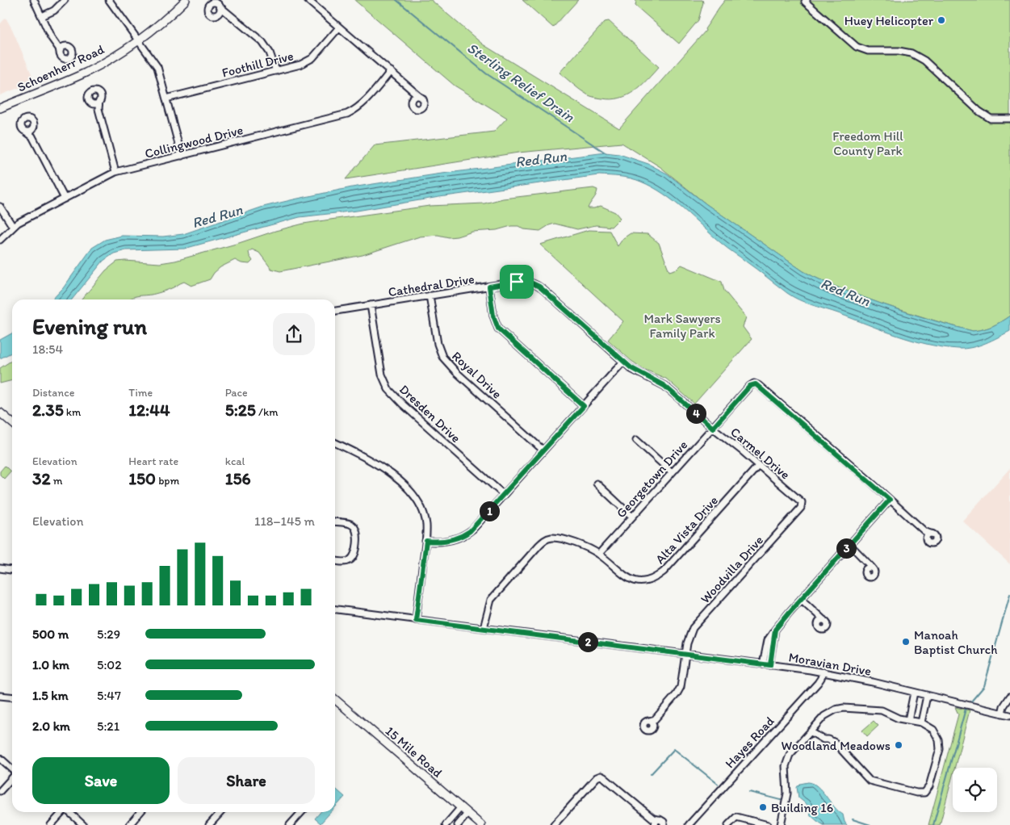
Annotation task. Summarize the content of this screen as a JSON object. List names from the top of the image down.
{
  "streets": {
    "main road": ["Schoenherr Road", "15 Mile Road"],
    "street": [
      "Foothill Drive",
      "Collingwood Drive",
      "Cathedral Drive",
      "Royal Drive",
      "Dresden Drive",
      "Carmel Drive",
      "Georgetown Drive",
      "Alta Vista Drive",
      "Woodvilla Drive",
      "Moravian Drive",
      "Hayes Road"
    ]
  },
  "crossings": [
    ["Cathedral Drive", "Royal Drive"],
    ["Cathedral Drive", "Dresden Drive"],
    ["Cathedral Drive", "Carmel Drive"],
    ["Carmel Drive", "Georgetown Drive"],
    ["Carmel Drive", "Alta Vista Drive"],
    ["Carmel Drive", "Woodvilla Drive"],
    ["Georgetown Drive", "Alta Vista Drive"],
    ["Alta Vista Drive", "Moravian Drive"],
    ["Woodvilla Drive", "Moravian Drive"],
    ["Moravian Drive", "Hayes Road"]
  ],
  "water": ["Sterling Relief Drain", "Red Run"],
  "parks": ["Freedom Hill County Park", "Mark Sawyers Family Park"],
  "places": [
    "Huey Helicopter",
    "Manoah Baptist Church",
    "Woodland Meadows",
    "Building 16"
  ],
  "page": {
    "heading": ["Evening run", "18:54"],
    "stats": [
      ["Distance", "2.35 km"],
      ["Time", "12:44"],
      ["Pace", "5:25 /km"],
      ["Elevation", "32 m"],
      ["Heart rate", "150 bpm"],
      ["kcal", "156"]
    ],
    "pins": [
      "4",
      "1",
      "3",
      "2"
    ],
    "chart": ["Elevation", "118–145 m"],
    "list": [
      {
        "name": "500 m",
        "note": "5:29"
      },
      {
        "name": "1.0 km",
        "note": "5:02"
      },
      {
        "name": "1.5 km",
        "note": "5:47"
      },
      {
        "name": "2.0 km",
        "note": "5:21"
      }
    ],
    "buttons": ["Save", "Share"]
  }
}
